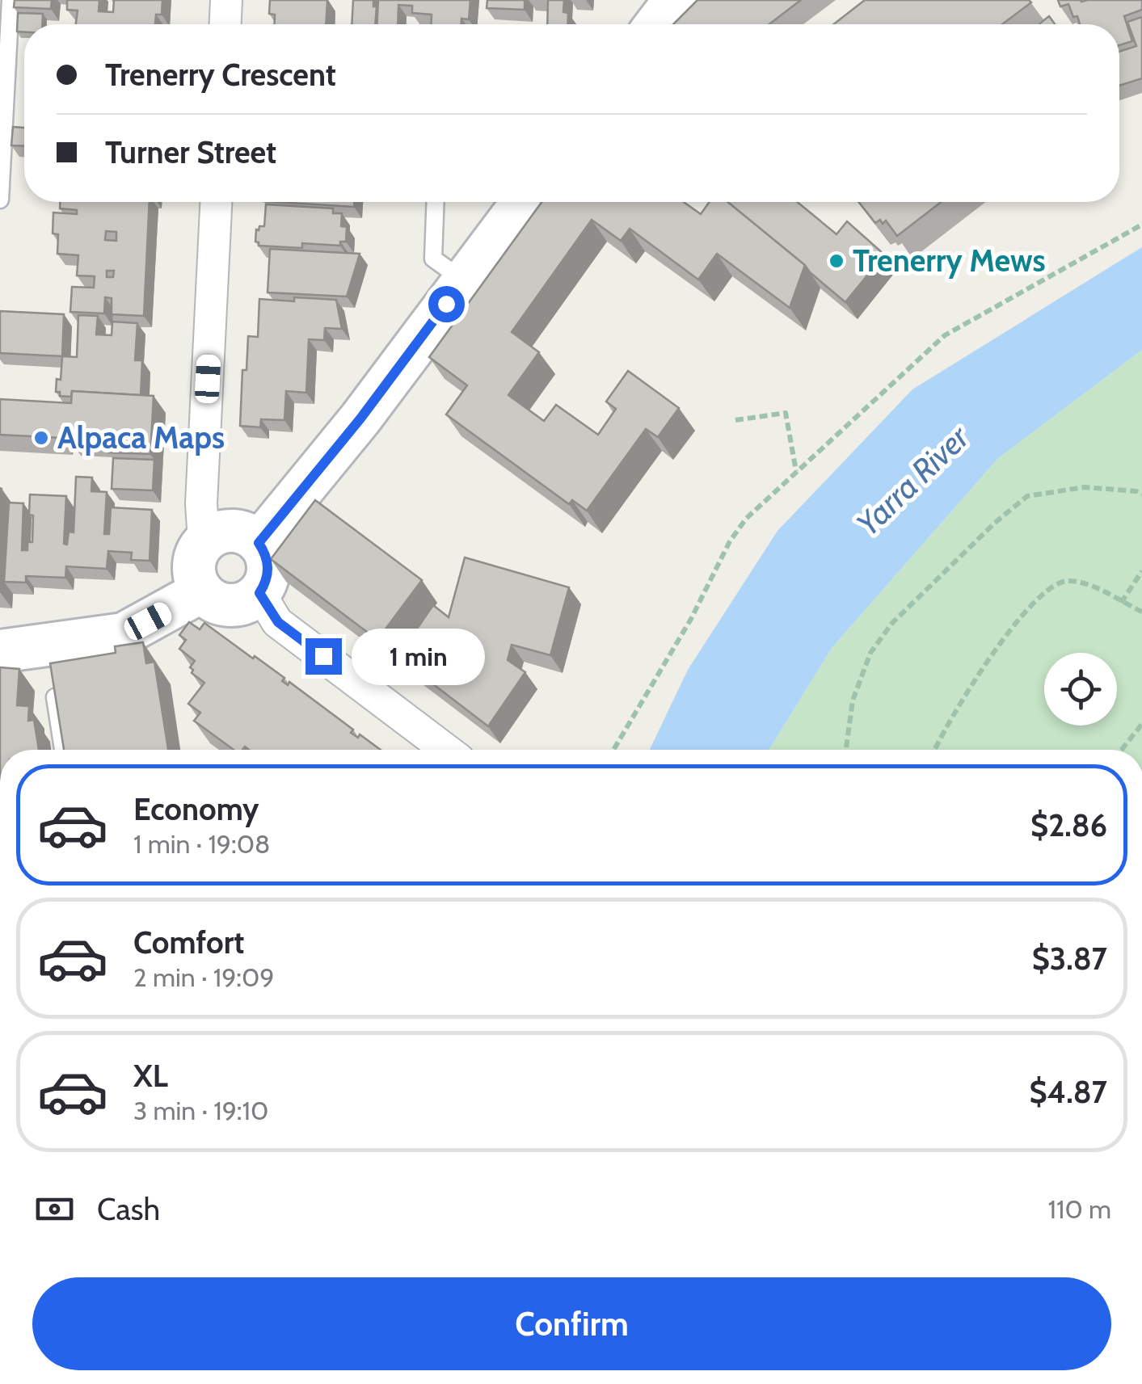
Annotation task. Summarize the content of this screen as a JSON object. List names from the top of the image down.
{
  "water": ["Yarra River"],
  "places": ["Trenerry Mews", "Alpaca Maps"],
  "page": {
    "banner": ["Trenerry Crescent", "Turner Street"],
    "bubble": "1 min",
    "list": [
      {
        "name": "Economy",
        "note": "1 min · 19:08",
        "value": "$2.86"
      },
      {
        "name": "Comfort",
        "note": "2 min · 19:09",
        "value": "$3.87"
      },
      {
        "name": "XL",
        "note": "3 min · 19:10",
        "value": "$4.87"
      }
    ],
    "pay": ["Cash", "110 m"],
    "buttons": "Confirm"
  }
}
